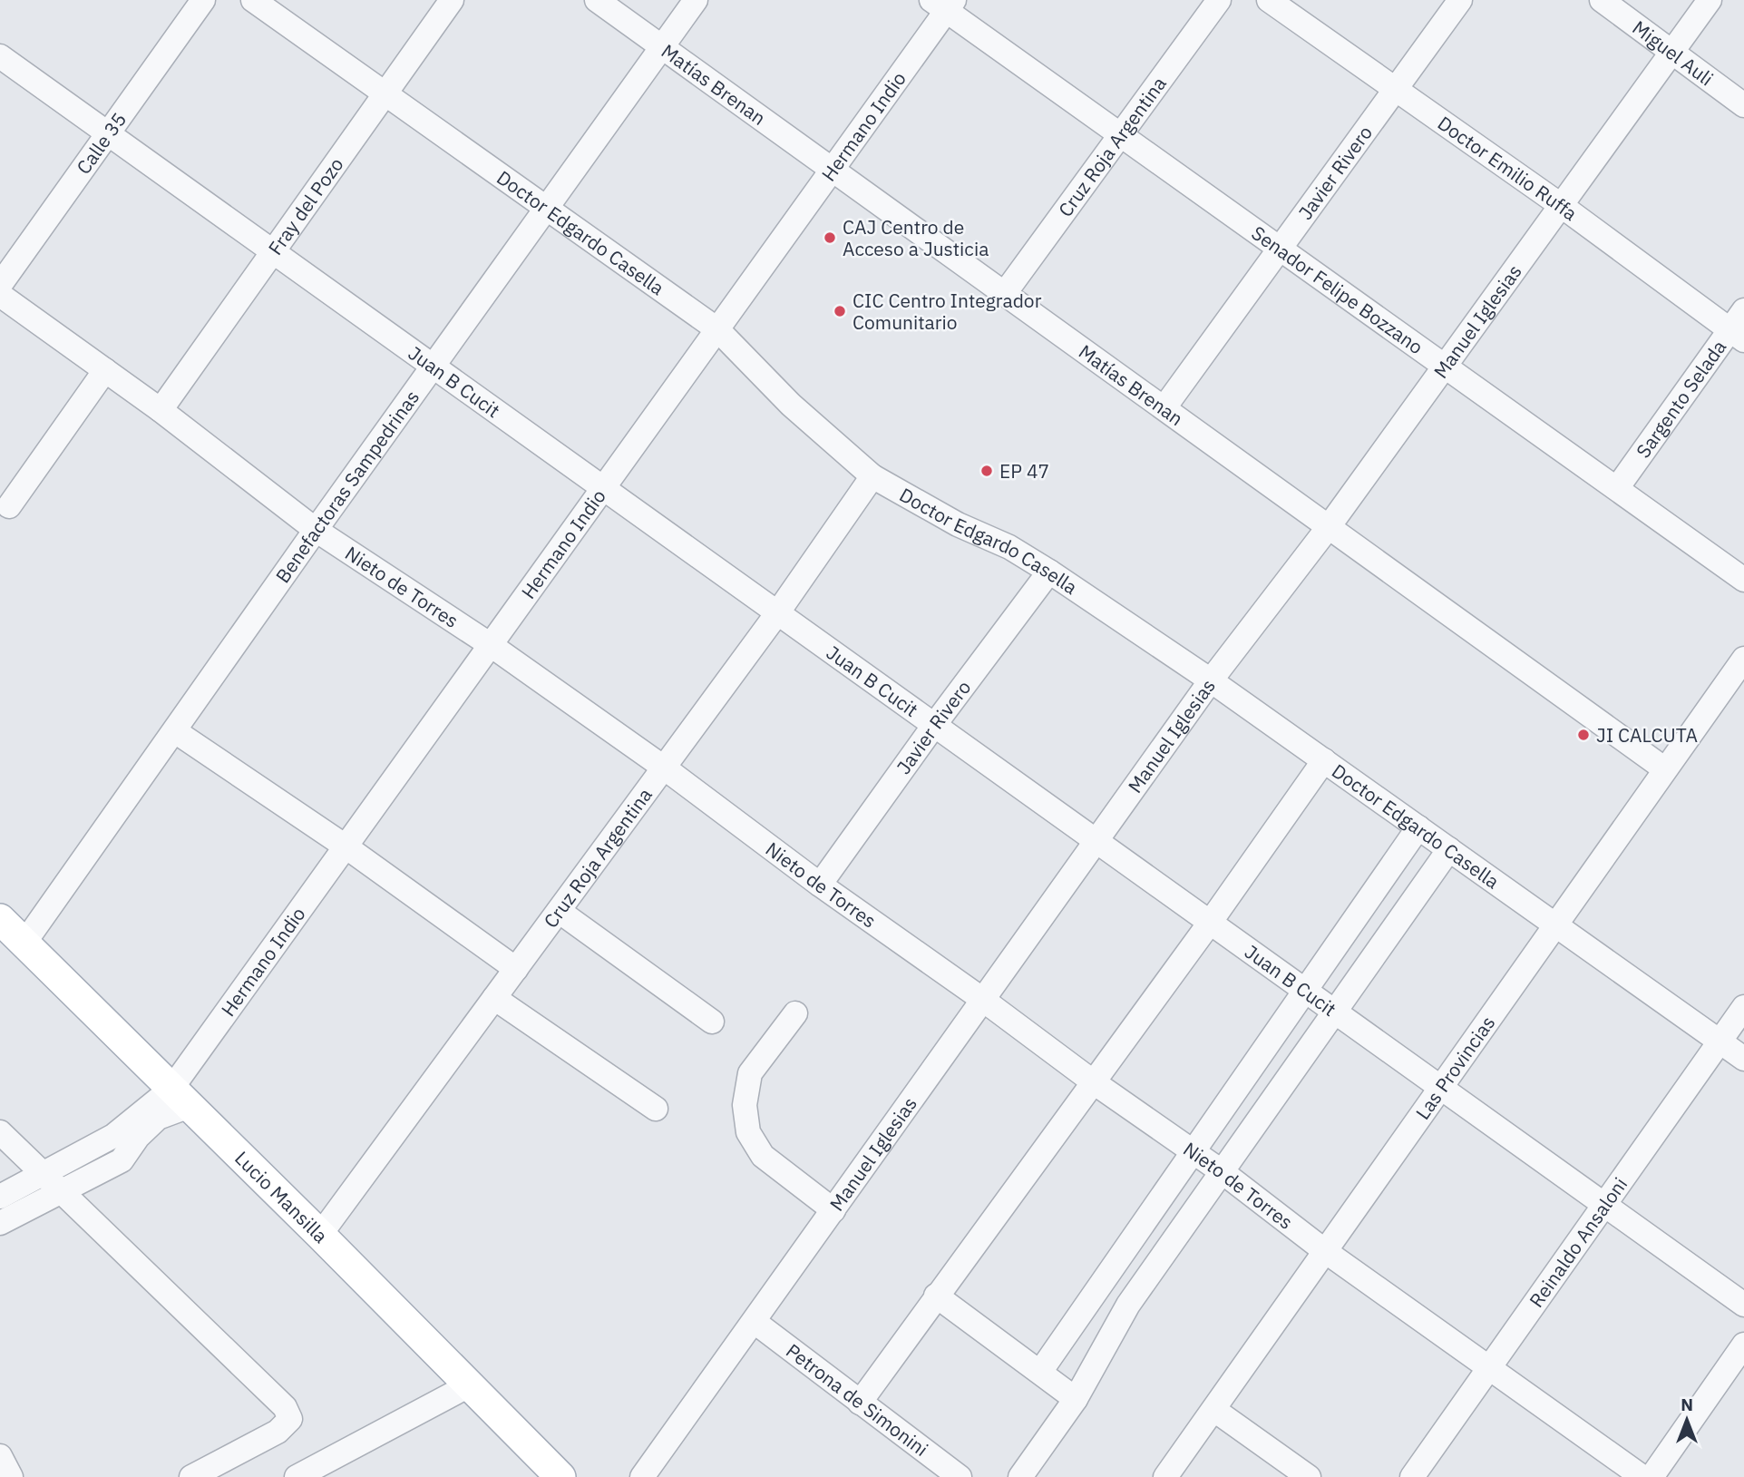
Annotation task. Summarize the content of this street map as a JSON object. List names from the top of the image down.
{
  "streets": {
    "main road": ["Lucio Mansilla"],
    "street": [
      "Miguel Auli",
      "Matías Brenan",
      "Hermano Indio",
      "Calle 35",
      "Cruz Roja Argentina",
      "Doctor Emilio Ruffa",
      "Javier Rivero",
      "Fray del Pozo",
      "Doctor Edgardo Casella",
      "Senador Felipe Bozzano",
      "Manuel Iglesias",
      "Juan B Cucit",
      "Sargento Selada",
      "Benefactoras Sampedrinas",
      "Nieto de Torres",
      "Las Provincias",
      "Reinaldo Ansaloni",
      "Petrona de Simonini"
    ]
  },
  "crossings": [
    ["Miguel Auli", "Manuel Iglesias"],
    ["Matías Brenan", "Hermano Indio"],
    ["Matías Brenan", "Cruz Roja Argentina"],
    ["Matías Brenan", "Javier Rivero"],
    ["Matías Brenan", "Manuel Iglesias"],
    ["Matías Brenan", "Benefactoras Sampedrinas"],
    ["Matías Brenan", "Las Provincias"],
    ["Hermano Indio", "Doctor Edgardo Casella"],
    ["Hermano Indio", "Senador Felipe Bozzano"],
    ["Hermano Indio", "Juan B Cucit"],
    ["Hermano Indio", "Nieto de Torres"],
    ["Hermano Indio", "Lucio Mansilla"],
    ["Calle 35", "Juan B Cucit"],
    ["Cruz Roja Argentina", "Doctor Edgardo Casella"],
    ["Cruz Roja Argentina", "Senador Felipe Bozzano"],
    ["Cruz Roja Argentina", "Juan B Cucit"],
    ["Cruz Roja Argentina", "Nieto de Torres"],
    ["Cruz Roja Argentina", "Lucio Mansilla"],
    ["Doctor Emilio Ruffa", "Javier Rivero"],
    ["Doctor Emilio Ruffa", "Manuel Iglesias"],
    ["Doctor Emilio Ruffa", "Sargento Selada"],
    ["Javier Rivero", "Doctor Edgardo Casella"],
    ["Javier Rivero", "Senador Felipe Bozzano"],
    ["Javier Rivero", "Juan B Cucit"],
    ["Javier Rivero", "Nieto de Torres"],
    ["Fray del Pozo", "Doctor Edgardo Casella"],
    ["Fray del Pozo", "Juan B Cucit"],
    ["Fray del Pozo", "Nieto de Torres"],
    ["Doctor Edgardo Casella", "Manuel Iglesias"],
    ["Doctor Edgardo Casella", "Benefactoras Sampedrinas"],
    ["Doctor Edgardo Casella", "Las Provincias"],
    ["Doctor Edgardo Casella", "Reinaldo Ansaloni"],
    ["Senador Felipe Bozzano", "Manuel Iglesias"],
    ["Senador Felipe Bozzano", "Sargento Selada"],
    ["Manuel Iglesias", "Juan B Cucit"],
    ["Manuel Iglesias", "Nieto de Torres"],
    ["Manuel Iglesias", "Petrona de Simonini"],
    ["Juan B Cucit", "Benefactoras Sampedrinas"],
    ["Juan B Cucit", "Las Provincias"],
    ["Juan B Cucit", "Reinaldo Ansaloni"],
    ["Benefactoras Sampedrinas", "Nieto de Torres"],
    ["Benefactoras Sampedrinas", "Lucio Mansilla"],
    ["Nieto de Torres", "Las Provincias"],
    ["Nieto de Torres", "Reinaldo Ansaloni"]
  ],
  "places": [
    "CAJ Centro de Acceso a Justicia",
    "CIC Centro Integrador Comunitario",
    "EP 47",
    "JI CALCUTA"
  ],
  "north": "top"
}
